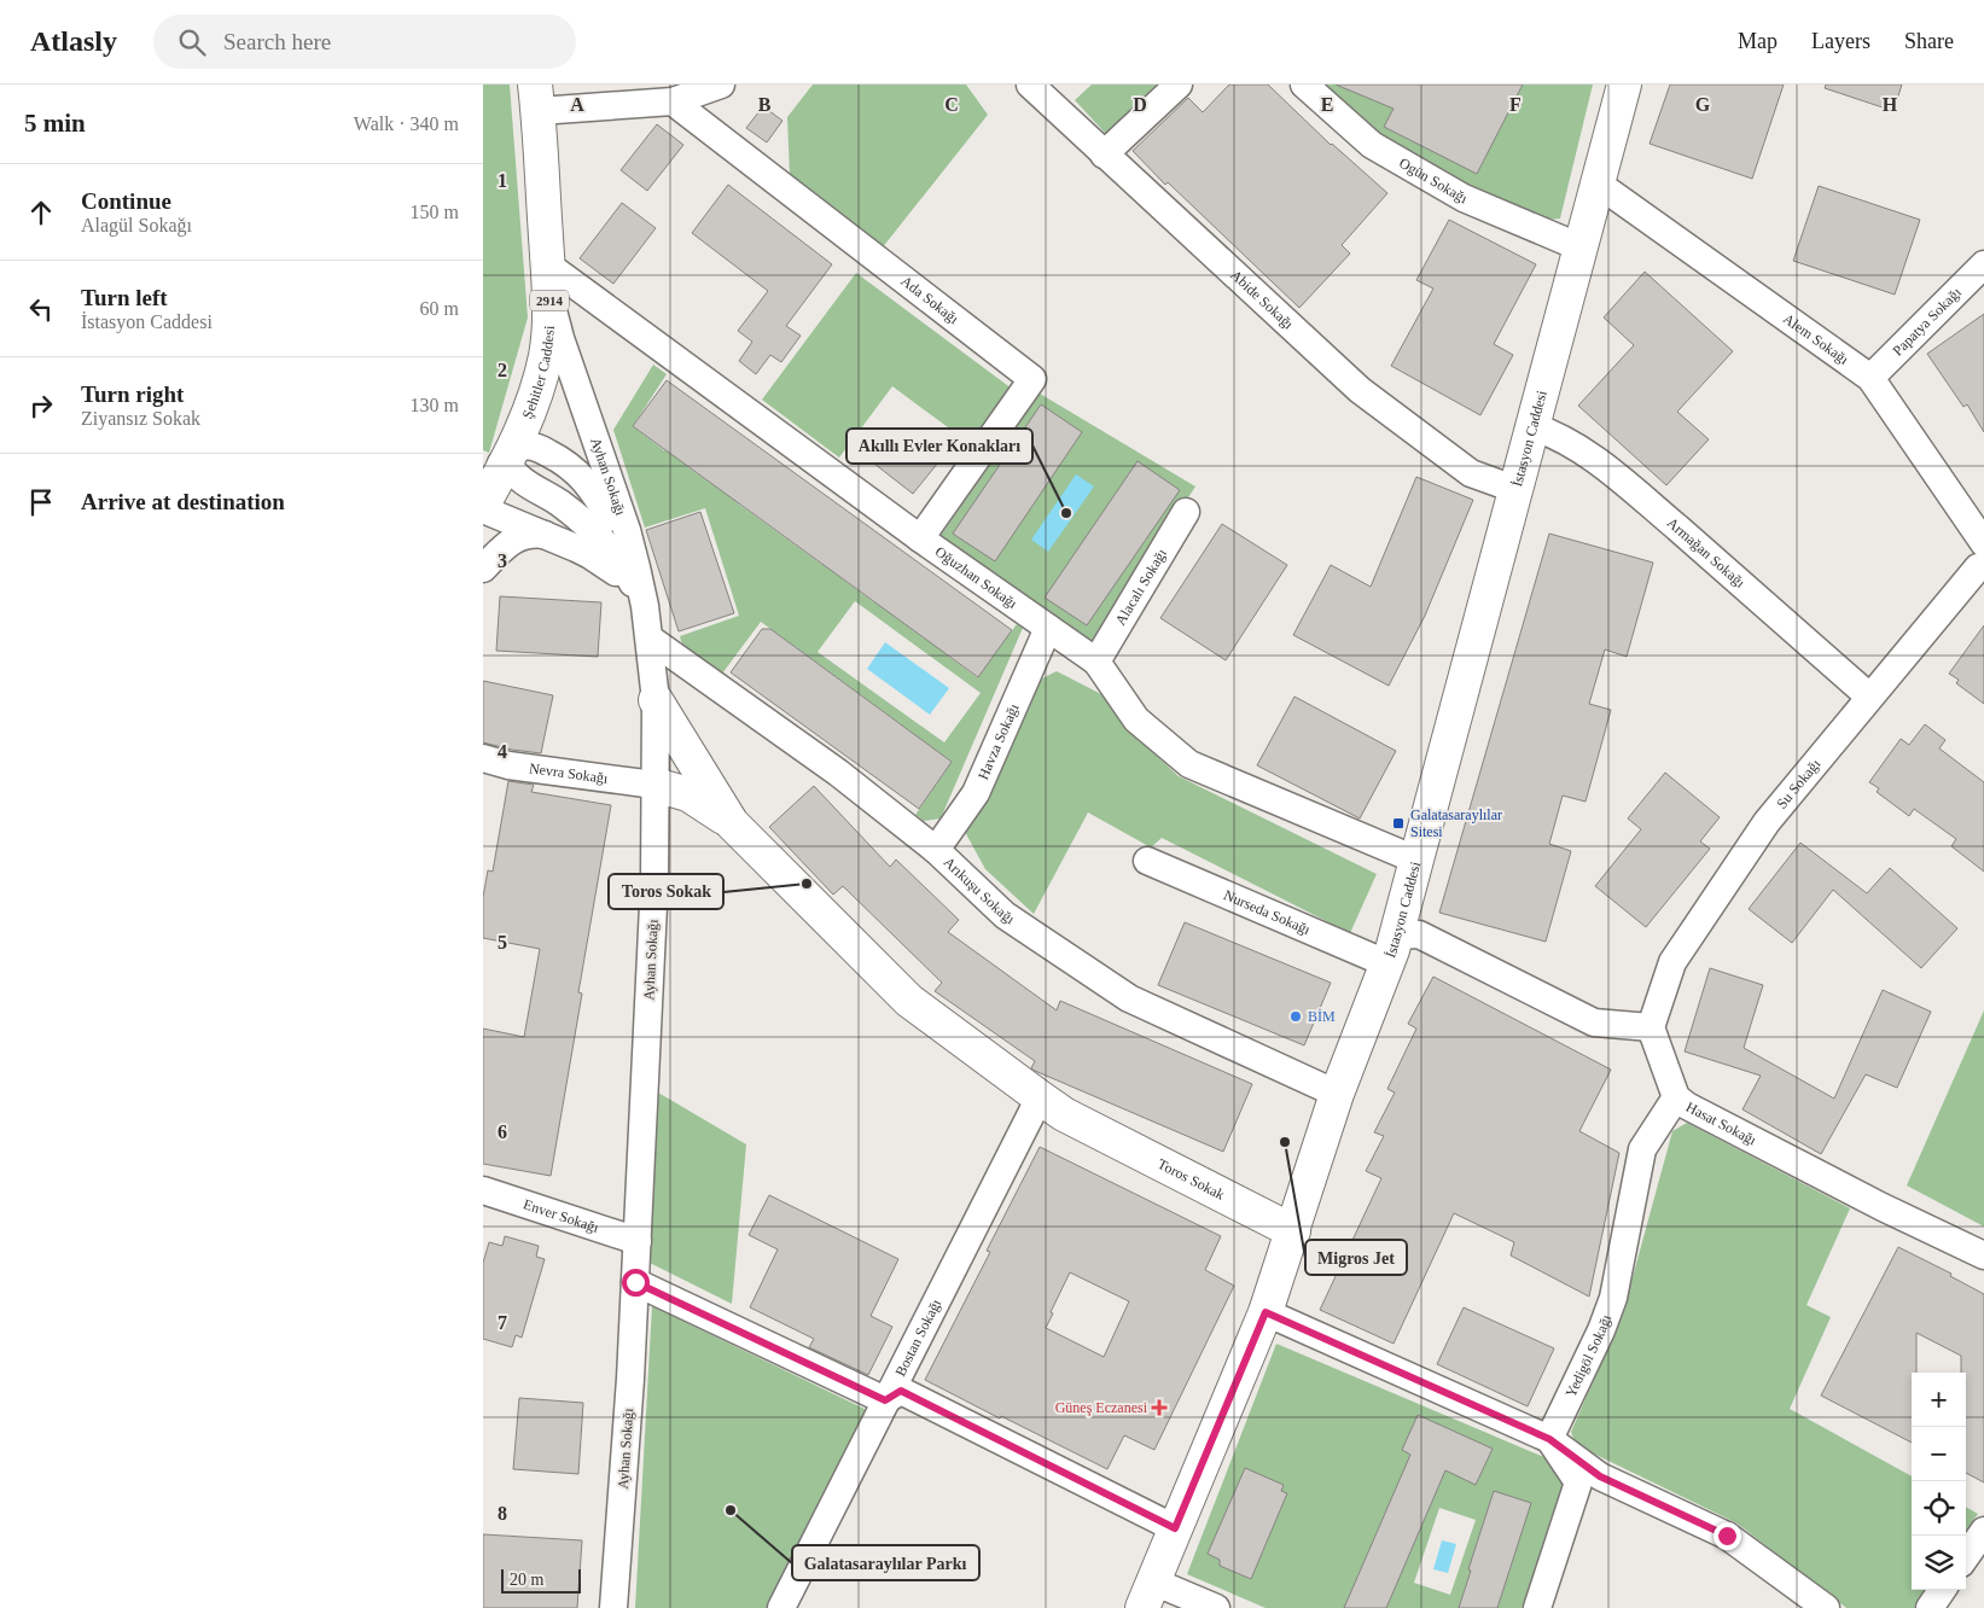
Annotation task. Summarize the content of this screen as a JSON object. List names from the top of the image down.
{
  "streets": {
    "street": [
      "Ogün Sokağı",
      "Ada Sokağı",
      "2914",
      "Abide Sokağı",
      "Papatya Sokağı",
      "Alem Sokağı",
      "Şehitler Caddesi",
      "İstasyon Caddesi",
      "Ayhan Sokağı",
      "Armağan Sokağı",
      "Oğuzhan Sokağı",
      "Alacalı Sokağı",
      "Havza Sokağı",
      "Nevra Sokağı",
      "Su Sokağı",
      "Arıkuşu Sokağı",
      "Nurseda Sokağı",
      "Hasat Sokağı",
      "Toros Sokak",
      "Enver Sokağı",
      "Bostan Sokağı",
      "Yedigöl Sokağı"
    ]
  },
  "crossings": [
    ["Ogün Sokağı", "İstasyon Caddesi"],
    ["Ada Sokağı", "Oğuzhan Sokağı"],
    ["Abide Sokağı", "İstasyon Caddesi"],
    ["Papatya Sokağı", "Alem Sokağı"],
    ["Alem Sokağı", "İstasyon Caddesi"],
    ["Şehitler Caddesi", "Ayhan Sokağı"],
    ["Şehitler Caddesi", "Oğuzhan Sokağı"],
    ["İstasyon Caddesi", "Armağan Sokağı"],
    ["İstasyon Caddesi", "Oğuzhan Sokağı"],
    ["İstasyon Caddesi", "Arıkuşu Sokağı"],
    ["İstasyon Caddesi", "Nurseda Sokağı"],
    ["İstasyon Caddesi", "Toros Sokak"],
    ["Ayhan Sokağı", "Oğuzhan Sokağı"],
    ["Ayhan Sokağı", "Nevra Sokağı"],
    ["Ayhan Sokağı", "Arıkuşu Sokağı"],
    ["Ayhan Sokağı", "Toros Sokak"],
    ["Ayhan Sokağı", "Enver Sokağı"],
    ["Armağan Sokağı", "Su Sokağı"],
    ["Oğuzhan Sokağı", "Alacalı Sokağı"],
    ["Oğuzhan Sokağı", "Havza Sokağı"],
    ["Havza Sokağı", "Arıkuşu Sokağı"],
    ["Su Sokağı", "Hasat Sokağı"],
    ["Hasat Sokağı", "Yedigöl Sokağı"],
    ["Toros Sokak", "Bostan Sokağı"]
  ],
  "places": {
    "other": [
      "Akıllı Evler Konakları",
      "Toros Sokak",
      "BİM",
      "Migros Jet",
      "Galatasaraylılar Parkı"
    ],
    "transit": ["Galatasaraylılar Sitesi"],
    "health": ["Güneş Eczanesi"]
  },
  "scale_bar": "20 m",
  "page": {
    "header": "Atlasly",
    "search": "Search here",
    "nav": ["Map", "Layers", "Share"],
    "heading": ["5 min", "Walk · 340 m"],
    "list": [
      ["Continue", "Alagül Sokağı", "150 m"],
      ["Turn left", "İstasyon Caddesi", "60 m"],
      ["Turn right", "Ziyansız Sokak", "130 m"],
      "Arrive at destination"
    ],
    "map_buttons": ["+", "−"],
    "scale": "20 m"
  },
  "grid": {
    "columns": [
      "A",
      "B",
      "C",
      "D",
      "E",
      "F",
      "G",
      "H"
    ],
    "rows": [
      "1",
      "2",
      "3",
      "4",
      "5",
      "6",
      "7",
      "8"
    ]
  }
}
